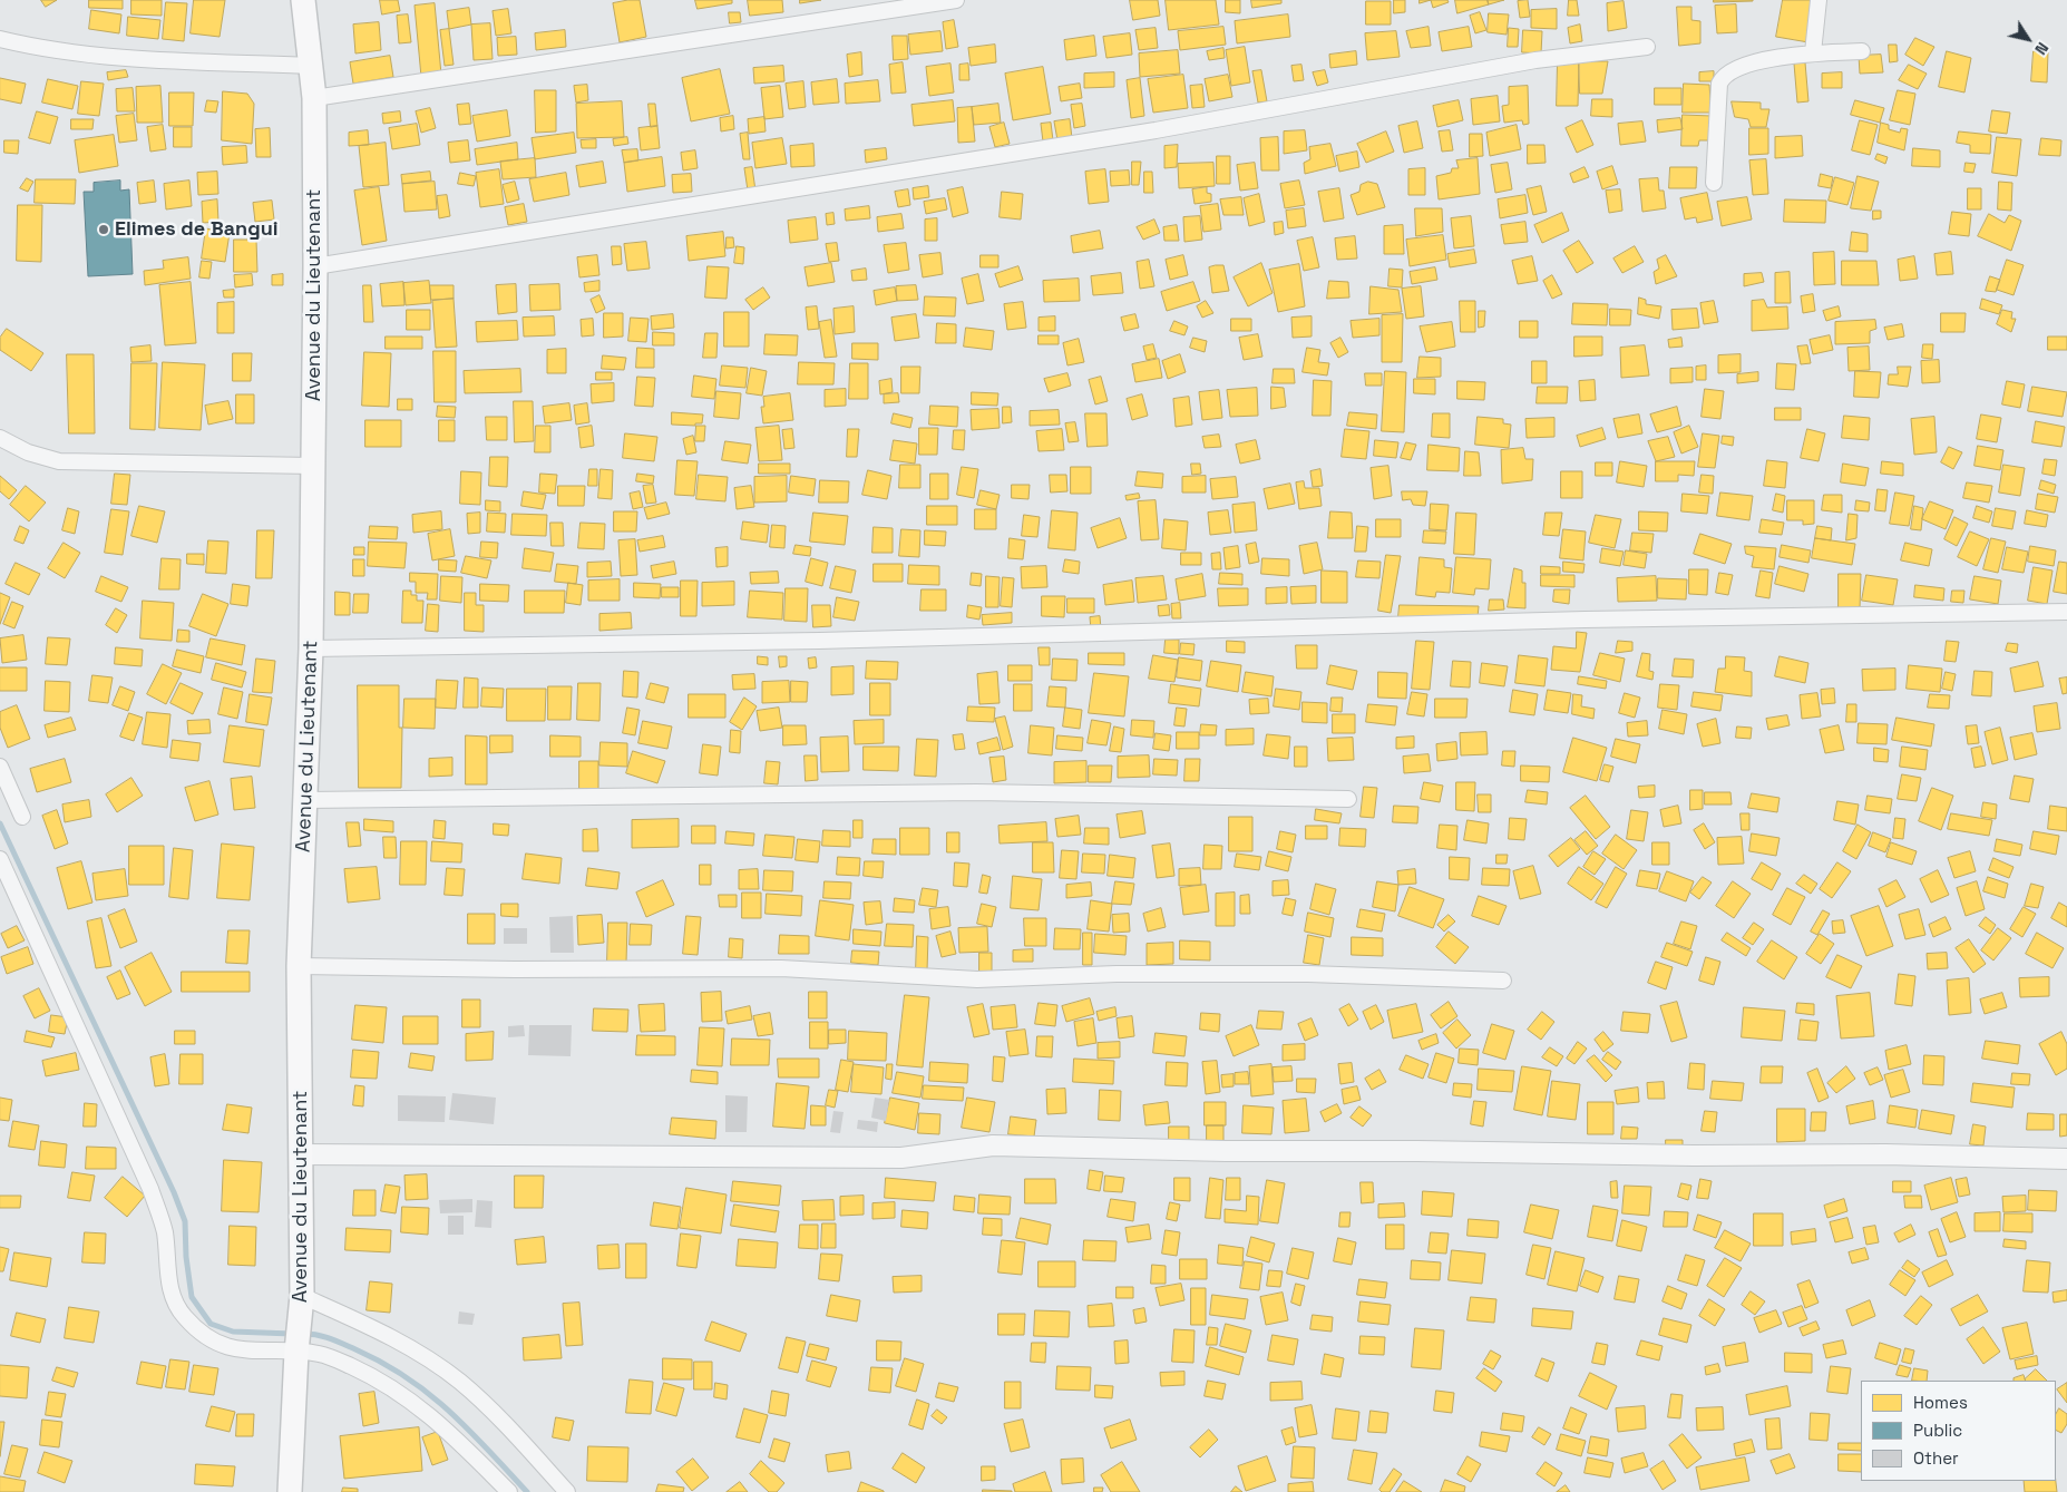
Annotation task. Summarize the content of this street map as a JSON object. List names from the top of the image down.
{
  "streets": {
    "main road": ["Avenue du Lieutenant"]
  },
  "places": ["Elimes de Bangui"],
  "legend": ["Homes", "Public", "Other"],
  "north": "bottom right"
}
